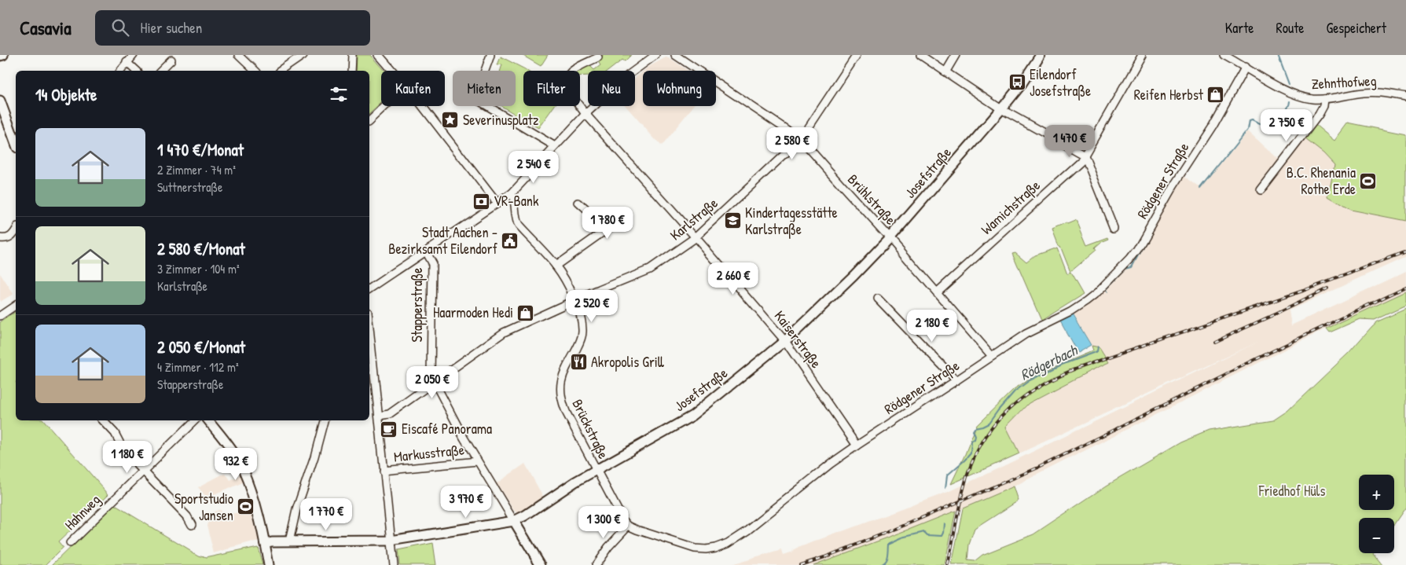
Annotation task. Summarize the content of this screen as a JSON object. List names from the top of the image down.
{
  "streets": {
    "street": [
      "Zehnthofweg",
      "Josefstraße",
      "Rödgener Straße",
      "Brühlstraße",
      "Wamichstraße",
      "Karlstraße",
      "Stapperstraße",
      "Kaiserstraße",
      "Brückstraße",
      "Markusstraße",
      "Hahnweg"
    ]
  },
  "crossings": [
    ["Zehnthofweg", "Rödgener Straße"],
    ["Josefstraße", "Brühlstraße"],
    ["Josefstraße", "Stapperstraße"],
    ["Josefstraße", "Kaiserstraße"],
    ["Josefstraße", "Brückstraße"],
    ["Rödgener Straße", "Brühlstraße"],
    ["Rödgener Straße", "Kaiserstraße"],
    ["Rödgener Straße", "Brückstraße"],
    ["Brühlstraße", "Wamichstraße"],
    ["Brühlstraße", "Karlstraße"],
    ["Karlstraße", "Stapperstraße"],
    ["Karlstraße", "Kaiserstraße"],
    ["Karlstraße", "Brückstraße"],
    ["Stapperstraße", "Markusstraße"]
  ],
  "water": ["Rödgerbach"],
  "parks": ["Friedhof Hüls"],
  "places": {
    "bus stop": ["Eilendorf Josefstraße"],
    "shop": ["Reifen Herbst", "Haarmoden Hedi"],
    "place": ["Severinusplatz"],
    "sports": ["B.C. Rhenania Rothe Erde", "Sportstudio Jansen"],
    "bank": ["VR-Bank"],
    "school or university": ["Kindertagesstätte Karlstraße"],
    "public building": ["Stadt Aachen - Bezirksamt Eilendorf"],
    "restaurant": ["Akropolis Grill"],
    "cafe": ["Eiscafé Panorama"]
  },
  "page": {
    "header": "Casavia",
    "search": "Hier suchen",
    "nav": ["Karte", "Route", "Gespeichert"],
    "chip": [
      "Kaufen",
      "Mieten",
      "Filter",
      "Neu",
      "Wohnung"
    ],
    "heading": "14 Objekte",
    "price": [
      "2 750 €",
      "1 470 €",
      "2 580 €",
      "2 540 €",
      "1 780 €",
      "2 660 €",
      "2 520 €",
      "2 180 €",
      "2 050 €",
      "1 180 €",
      "932 €",
      "3 970 €",
      "1 770 €",
      "1 300 €"
    ],
    "list": [
      {
        "name": "1 470 €/Monat",
        "note": "2 Zimmer · 74 m² · Suttnerstraße"
      },
      {
        "name": "2 580 €/Monat",
        "note": "3 Zimmer · 104 m² · Karlstraße"
      },
      {
        "name": "2 050 €/Monat",
        "note": "4 Zimmer · 112 m² · Stapperstraße"
      }
    ],
    "map_buttons": ["+", "−"]
  }
}
